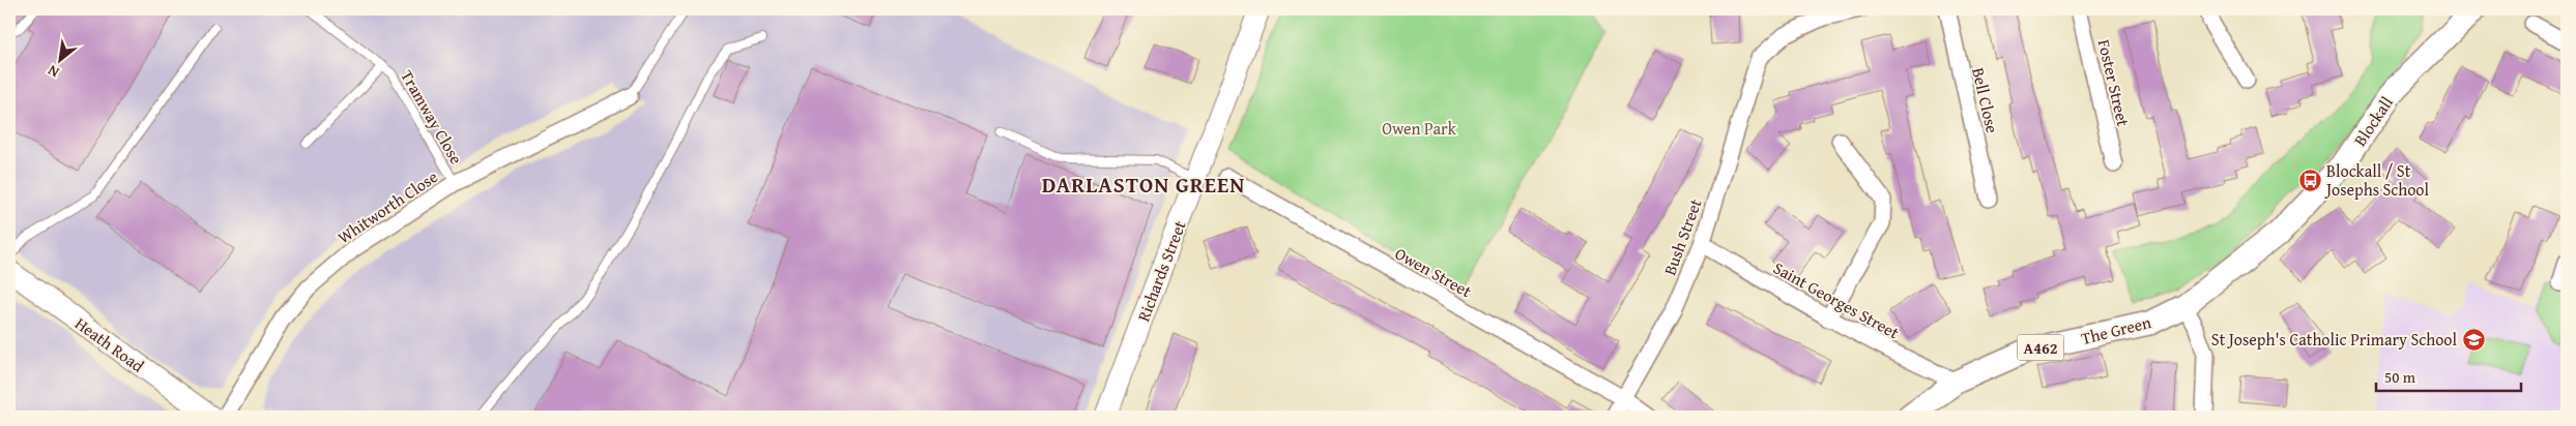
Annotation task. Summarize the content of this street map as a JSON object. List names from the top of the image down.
{
  "streets": {
    "main road": ["Blockall", "The Green", "A462"],
    "street": [
      "Foster Street",
      "Bell Close",
      "Whitworth Close",
      "Bush Street",
      "Richards Street",
      "Owen Street",
      "Saint Georges Street",
      "Heath Road"
    ],
    "lane": ["Tramway Close"]
  },
  "crossings": [
    ["Tramway Close", "Whitworth Close"],
    ["Blockall", "The Green"],
    ["Bush Street", "Owen Street"],
    ["Bush Street", "Saint Georges Street"],
    ["Saint Georges Street", "The Green"]
  ],
  "districts": ["DARLASTON GREEN"],
  "parks": ["Owen Park"],
  "places": {
    "bus stop": ["Blockall / St Josephs School"],
    "school or university": ["St Joseph's Catholic Primary School"]
  },
  "scale_bar": "50 m",
  "north": "bottom left"
}
